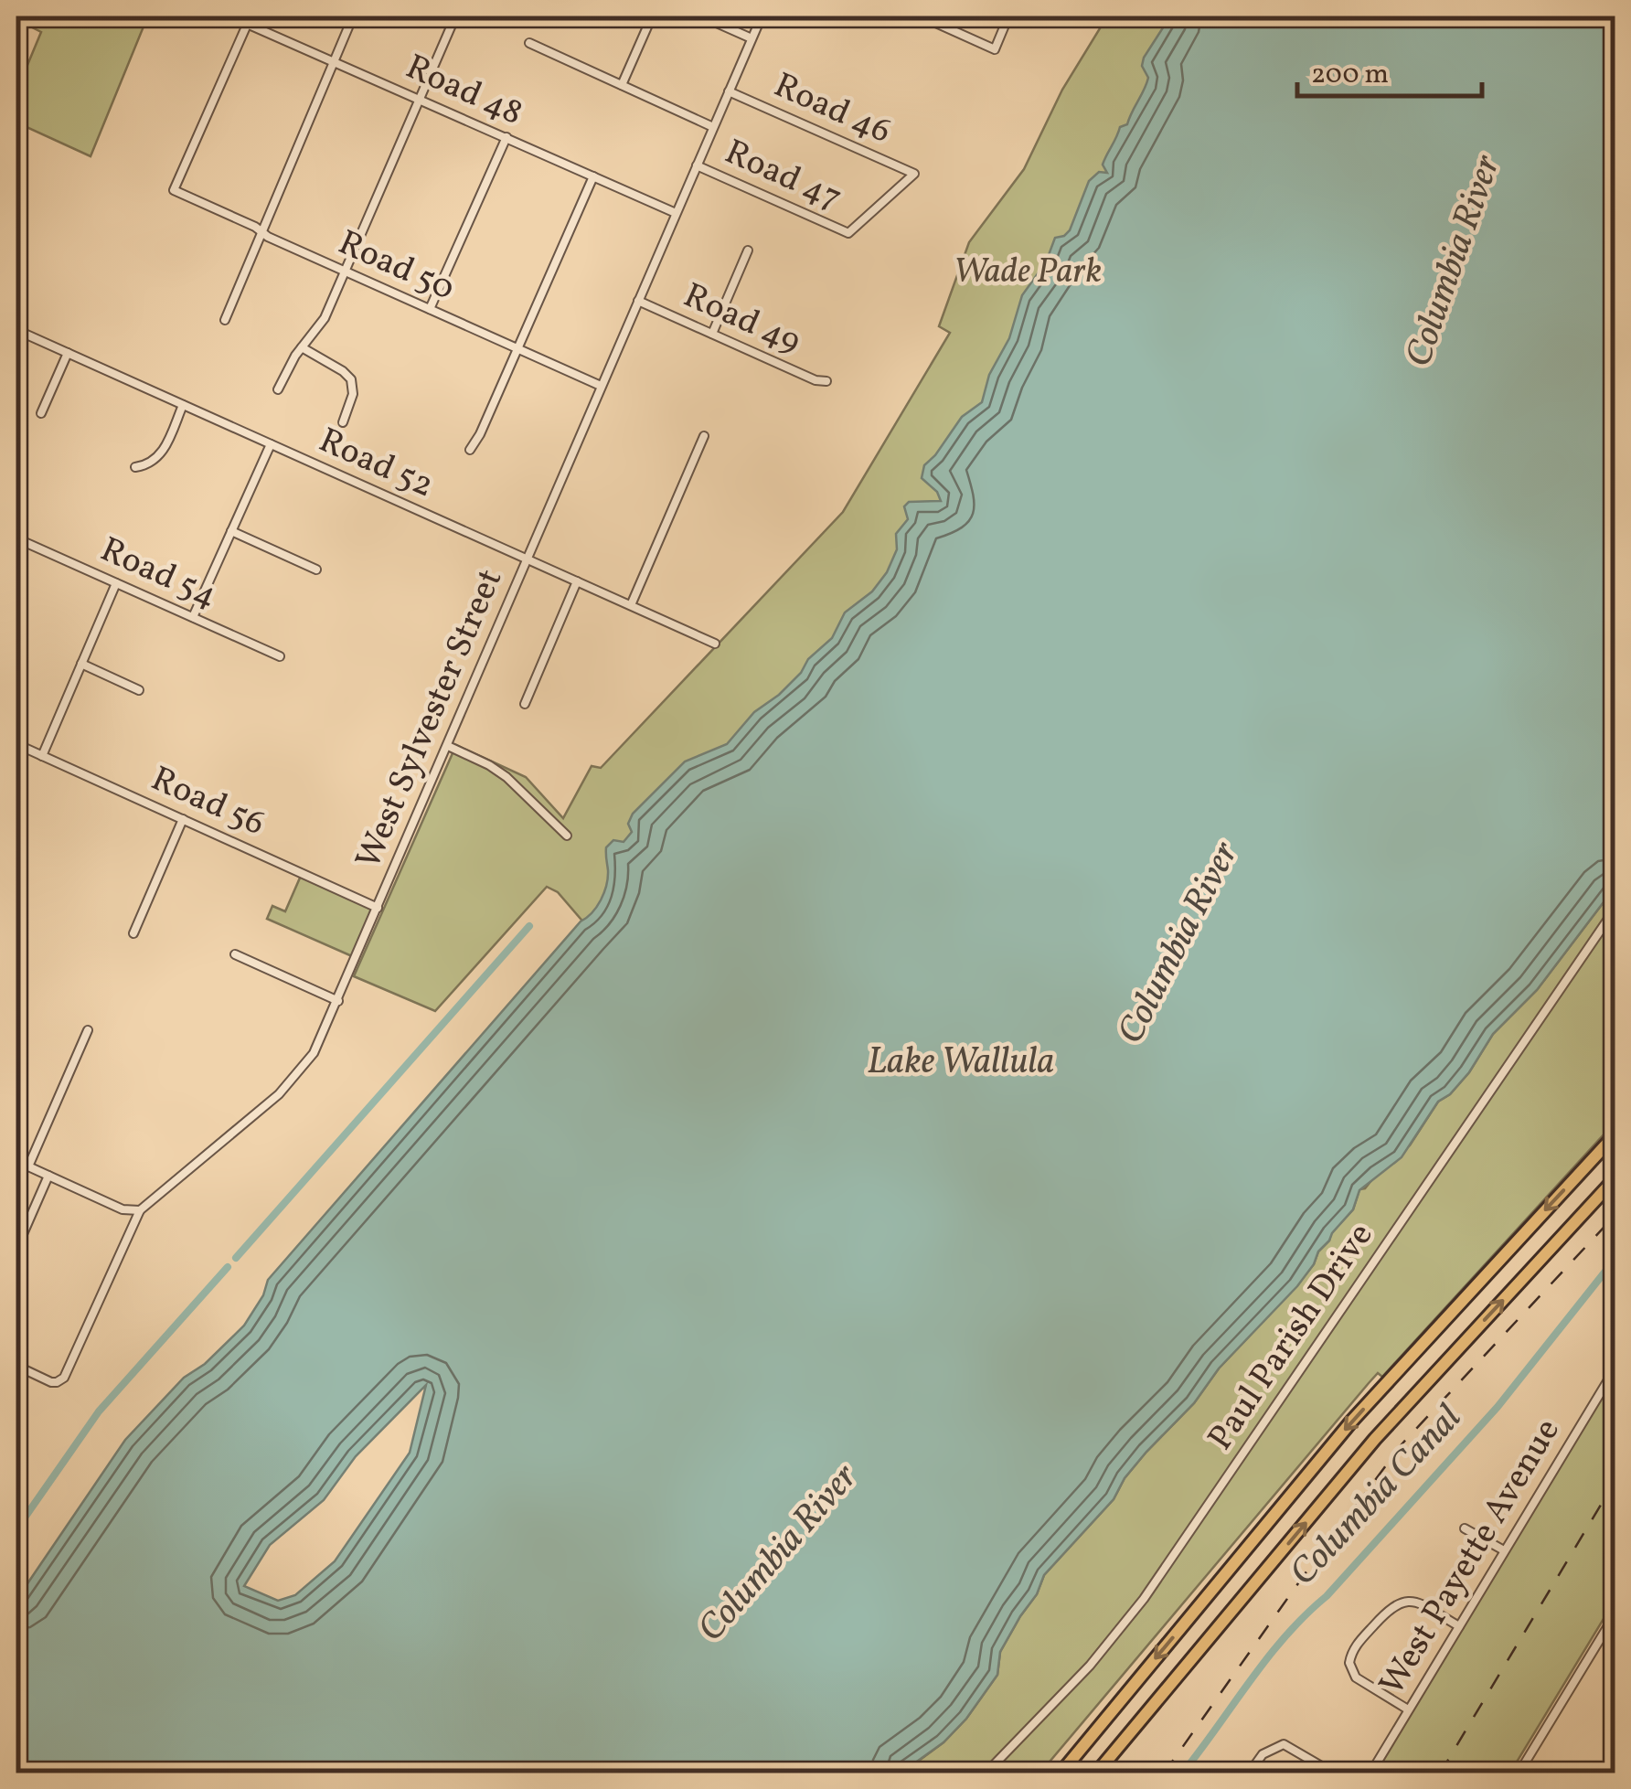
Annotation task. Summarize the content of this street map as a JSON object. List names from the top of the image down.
{
  "streets": {
    "street": [
      "Road 48",
      "Road 46",
      "Road 47",
      "Road 50",
      "Road 49",
      "Road 52",
      "Road 54",
      "West Sylvester Street",
      "Road 56",
      "Paul Parish Drive",
      "West Payette Avenue"
    ]
  },
  "crossings": [
    ["Road 48", "Road 50"],
    ["Road 48", "West Sylvester Street"],
    ["Road 46", "Road 47"],
    ["Road 46", "West Sylvester Street"],
    ["Road 47", "West Sylvester Street"],
    ["Road 50", "West Sylvester Street"],
    ["Road 49", "West Sylvester Street"],
    ["Road 52", "West Sylvester Street"],
    ["West Sylvester Street", "Road 56"]
  ],
  "water": ["Columbia River", "Lake Wallula", "Columbia Canal"],
  "parks": ["Wade Park"],
  "scale_bar": "200 m"
}
